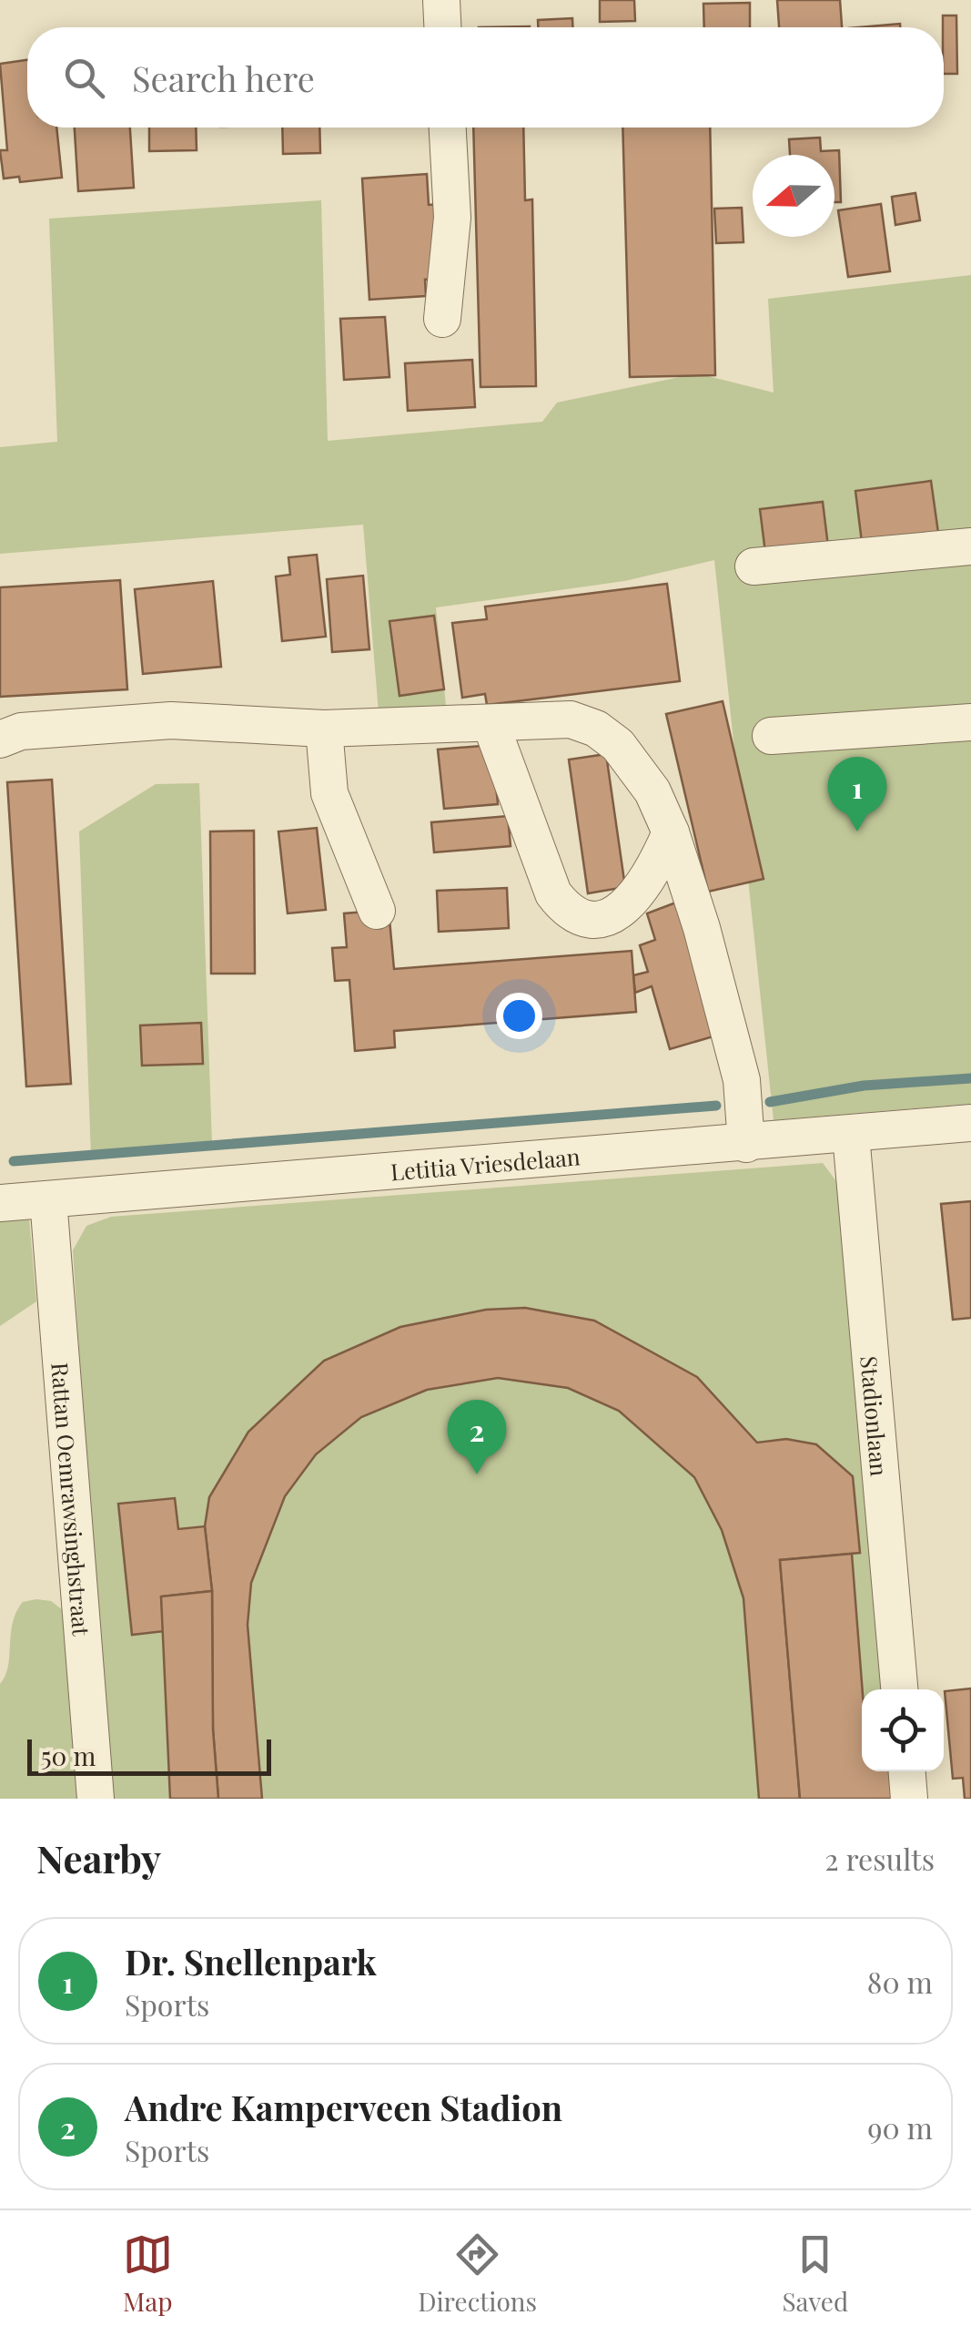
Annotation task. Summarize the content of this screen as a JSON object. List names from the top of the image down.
{
  "streets": {
    "street": ["Letitia Vriesdelaan", "Stadionlaan", "Rattan Oemrawsinghstraat"]
  },
  "crossings": [
    ["Letitia Vriesdelaan", "Stadionlaan"],
    ["Letitia Vriesdelaan", "Rattan Oemrawsinghstraat"]
  ],
  "scale_bar": "50 m",
  "north": "left",
  "page": {
    "search": "Search here",
    "pins": ["1", "2"],
    "scale": "50 m",
    "heading": ["Nearby", "2 results"],
    "list": [
      {
        "mark": "1",
        "name": "Dr. Snellenpark",
        "note": "Sports",
        "value": "80 m"
      },
      {
        "mark": "2",
        "name": "Andre Kamperveen Stadion",
        "note": "Sports",
        "value": "90 m"
      }
    ],
    "nav": ["Map", "Directions", "Saved"]
  }
}
